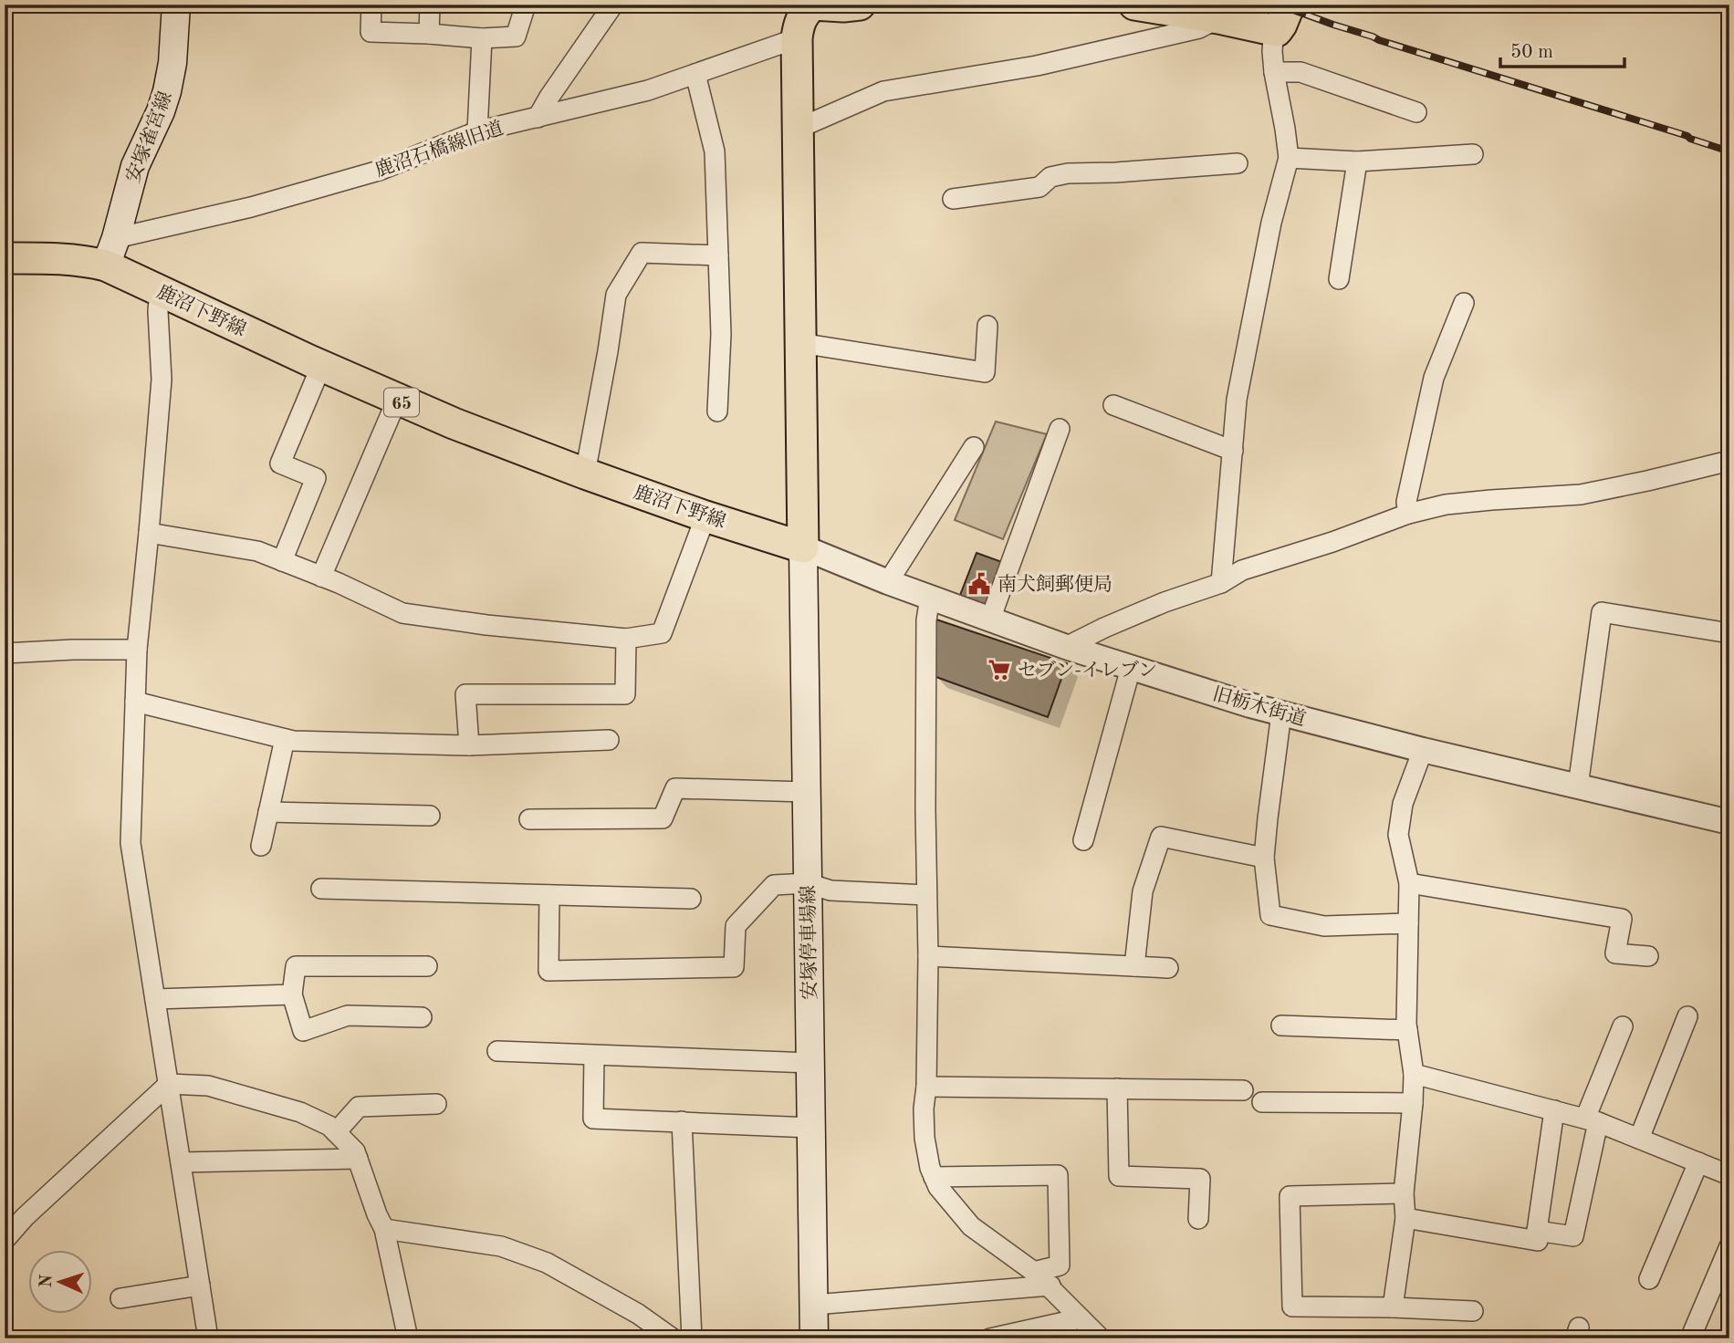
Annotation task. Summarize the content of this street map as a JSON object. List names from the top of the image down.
{
  "streets": {
    "main road": [
      "安塚雀宮線",
      "鹿沼下野線",
      "65",
      "安塚停車場線"
    ],
    "street": ["鹿沼石橋線旧道", "旧栃木街道"]
  },
  "crossings": [
    ["安塚雀宮線", "鹿沼石橋線旧道"],
    ["安塚雀宮線", "鹿沼下野線"],
    ["鹿沼石橋線旧道", "鹿沼下野線"],
    ["鹿沼下野線", "旧栃木街道"],
    ["鹿沼下野線", "安塚停車場線"],
    ["旧栃木街道", "安塚停車場線"]
  ],
  "places": {
    "public building": ["南犬飼郵便局"],
    "supermarket": ["セブン-イレブン"]
  },
  "scale_bar": "50 m",
  "north": "left"
}
